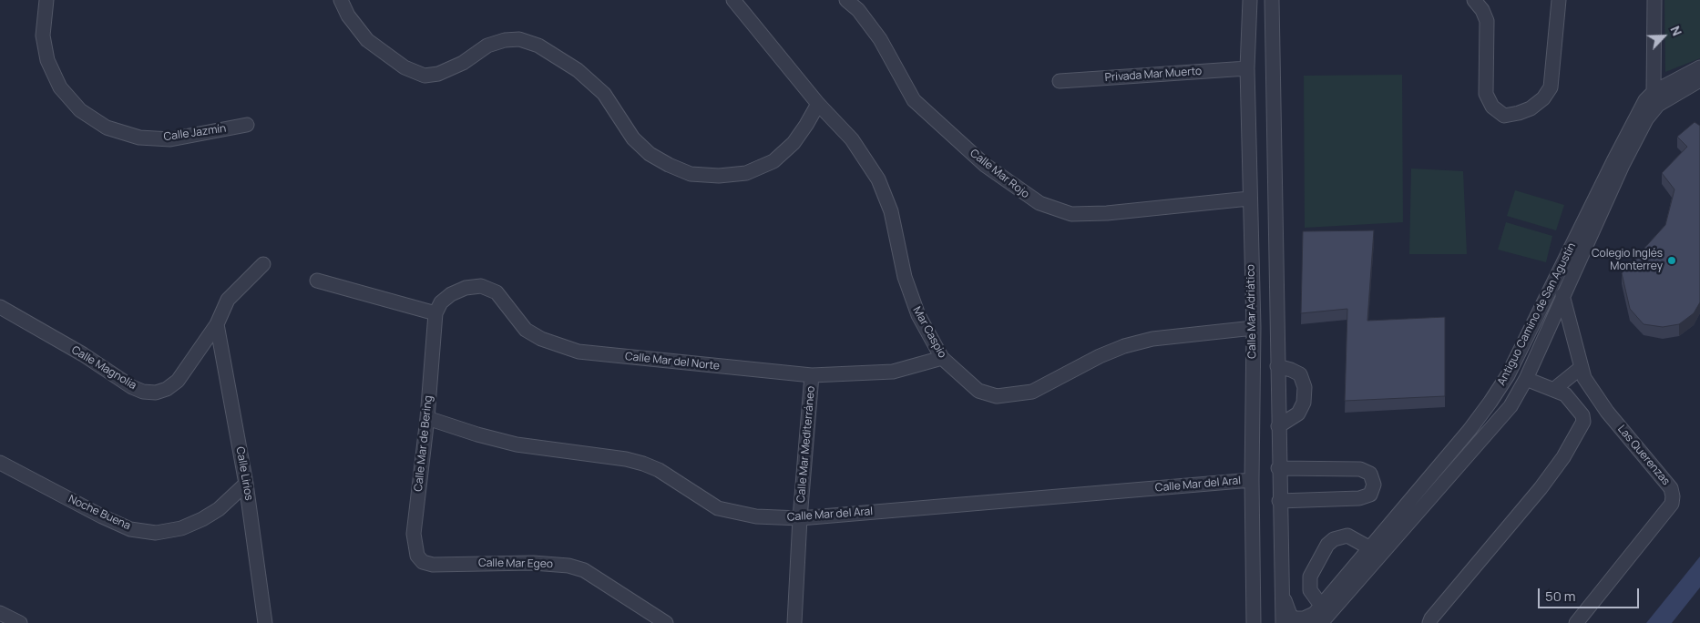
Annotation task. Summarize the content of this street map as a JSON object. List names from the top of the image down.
{
  "streets": {
    "street": [
      "Privada Mar Muerto",
      "Calle Jazmín",
      "Calle Mar Rojo",
      "Calle Mar Adriático",
      "Antiguo Camino de San Agustín",
      "Mar Caspio",
      "Calle Mar del Norte",
      "Calle Magnolia",
      "Calle Mar de Bering",
      "Calle Mar Mediterráneo",
      "Las Querenzas",
      "Calle Lirios",
      "Calle Mar del Aral",
      "Noche Buena",
      "Calle Mar Egeo"
    ]
  },
  "crossings": [
    ["Privada Mar Muerto", "Calle Mar Adriático"],
    ["Calle Mar Rojo", "Calle Mar Adriático"],
    ["Calle Mar Adriático", "Mar Caspio"],
    ["Calle Mar Adriático", "Calle Mar del Aral"],
    ["Antiguo Camino de San Agustín", "Las Querenzas"],
    ["Mar Caspio", "Calle Mar del Norte"],
    ["Calle Mar del Norte", "Calle Mar de Bering"],
    ["Calle Mar del Norte", "Calle Mar Mediterráneo"],
    ["Calle Magnolia", "Calle Lirios"],
    ["Calle Mar de Bering", "Calle Mar del Aral"],
    ["Calle Mar de Bering", "Calle Mar Egeo"],
    ["Calle Mar Mediterráneo", "Calle Mar del Aral"],
    ["Calle Lirios", "Noche Buena"]
  ],
  "places": ["Colegio Inglés Monterrey"],
  "scale_bar": "50 m",
  "north": "top right"
}
